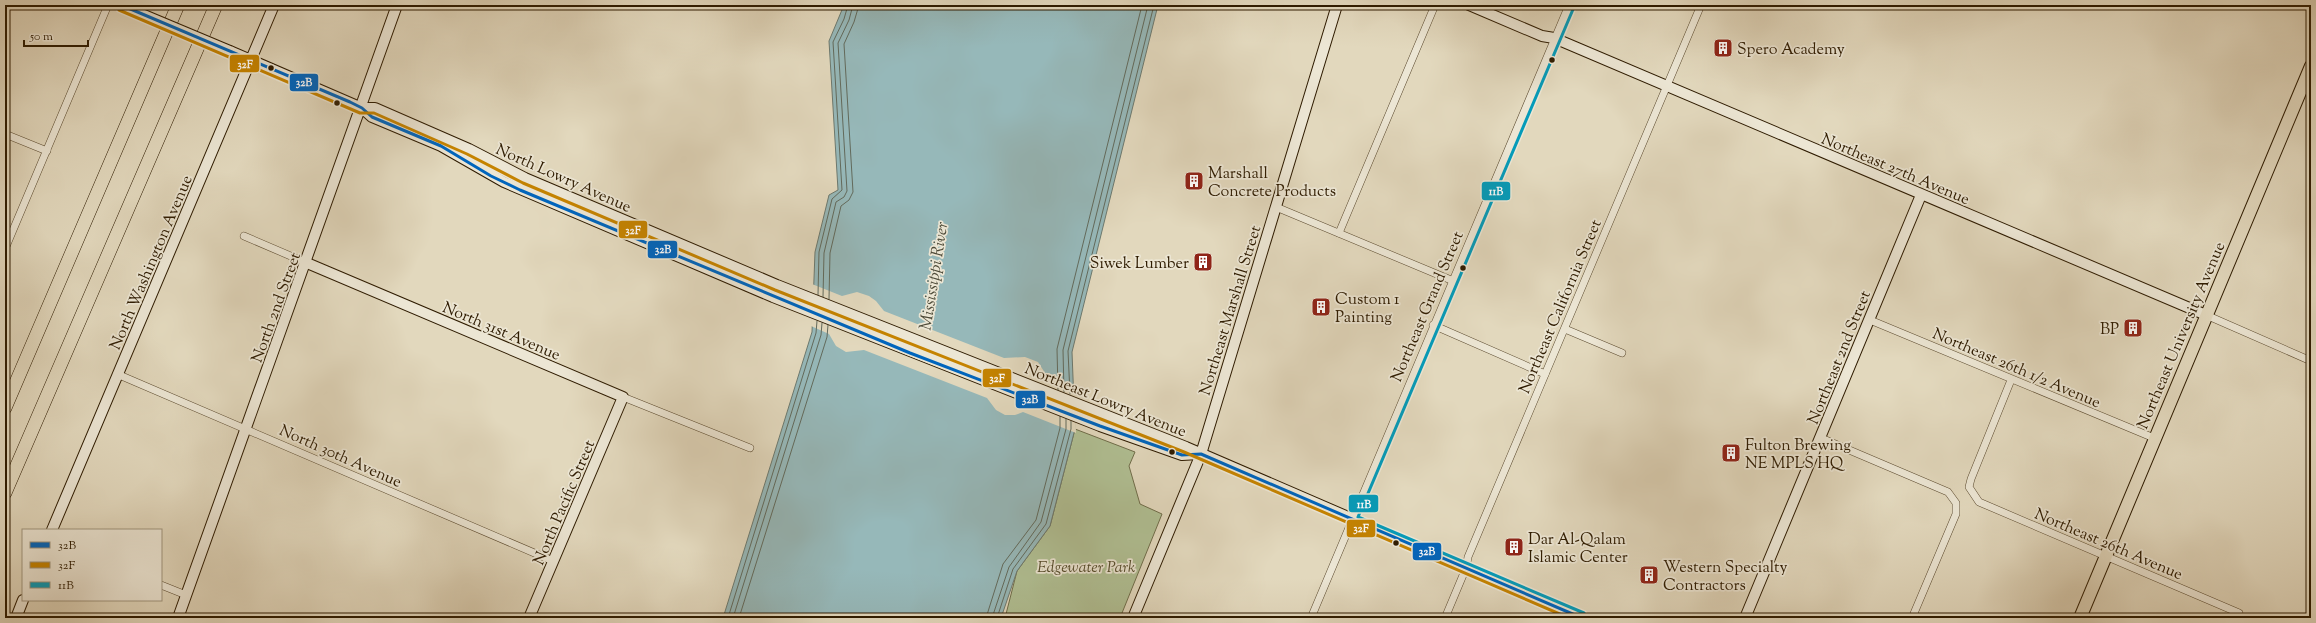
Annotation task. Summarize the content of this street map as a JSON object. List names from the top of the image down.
{
  "streets": {
    "main road": ["Northeast University Avenue"],
    "street": [
      "Northeast 27th Avenue",
      "North Lowry Avenue",
      "North Washington Avenue",
      "Northeast Grand Street",
      "Northeast California Street",
      "North 2nd Street",
      "Northeast Marshall Street",
      "North 31st Avenue",
      "Northeast 2nd Street",
      "Northeast 26th 1/2 Avenue",
      "Northeast Lowry Avenue",
      "North 30th Avenue",
      "North Pacific Street",
      "Northeast 26th Avenue"
    ]
  },
  "crossings": [
    ["Northeast 27th Avenue", "Northeast Grand Street"],
    ["Northeast 27th Avenue", "Northeast California Street"],
    ["Northeast 27th Avenue", "Northeast University Avenue"],
    ["Northeast 27th Avenue", "Northeast 2nd Street"],
    ["North Lowry Avenue", "North Washington Avenue"],
    ["North Lowry Avenue", "North 2nd Street"],
    ["North Lowry Avenue", "Northeast Lowry Avenue"],
    ["North Washington Avenue", "North 30th Avenue"],
    ["Northeast Grand Street", "Northeast Lowry Avenue"],
    ["Northeast California Street", "Northeast Lowry Avenue"],
    ["North 2nd Street", "North 31st Avenue"],
    ["North 2nd Street", "North 30th Avenue"],
    ["Northeast Marshall Street", "Northeast Lowry Avenue"],
    ["North 31st Avenue", "North Pacific Street"],
    ["Northeast University Avenue", "Northeast 26th 1/2 Avenue"],
    ["Northeast University Avenue", "Northeast 26th Avenue"],
    ["Northeast 2nd Street", "Northeast 26th 1/2 Avenue"],
    ["Northeast 26th 1/2 Avenue", "Northeast 26th Avenue"],
    ["North 30th Avenue", "North Pacific Street"]
  ],
  "water": ["Mississippi River"],
  "parks": ["Edgewater Park"],
  "places": {
    "building": [
      "Spero Academy",
      "Marshall Concrete Products",
      "Siwek Lumber",
      "Custom 1 Painting",
      "BP",
      "Fulton Brewing NE MPLS HQ",
      "Dar Al-Qalam Islamic Center",
      "Western Specialty Contractors"
    ]
  },
  "lines": ["transit line 32B", "transit line 11B", "transit line 32F"],
  "legend": ["32B", "32F", "11B"],
  "scale_bar": "50 m"
}
